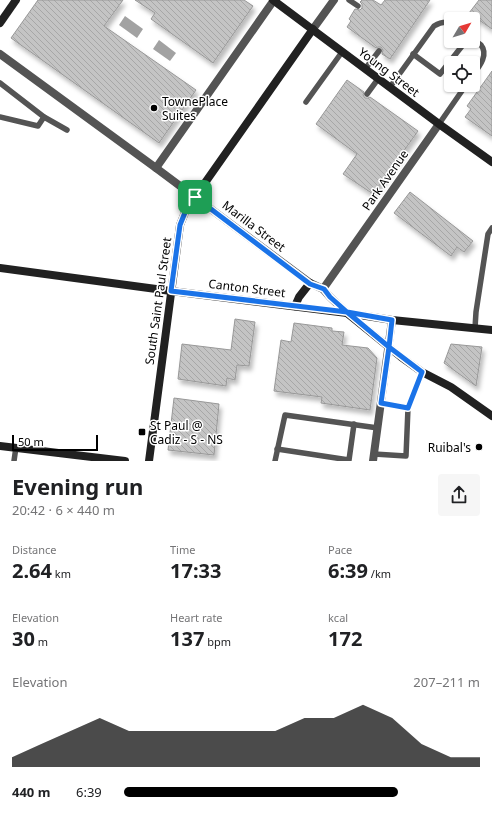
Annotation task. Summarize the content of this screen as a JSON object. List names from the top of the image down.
{
  "streets": {
    "main road": [
      "Young Street",
      "Marilla Street",
      "Canton Street",
      "South Saint Paul Street"
    ],
    "street": ["Park Avenue"]
  },
  "crossings": [
    ["Young Street", "Park Avenue"],
    ["Young Street", "South Saint Paul Street"],
    ["Park Avenue", "Marilla Street"],
    ["Marilla Street", "Canton Street"],
    ["Marilla Street", "South Saint Paul Street"],
    ["Canton Street", "South Saint Paul Street"]
  ],
  "places": {
    "other": ["TownePlace Suites", "Ruibal's"],
    "transit": ["St Paul @ Cadiz - S - NS"]
  },
  "scale_bar": "50 m",
  "north": "top right",
  "page": {
    "scale": "50 m",
    "heading": ["Evening run", "20:42 · 6 × 440 m"],
    "stats": [
      ["Distance", "2.64 km"],
      ["Time", "17:33"],
      ["Pace", "6:39 /km"],
      ["Elevation", "30 m"],
      ["Heart rate", "137 bpm"],
      ["kcal", "172"]
    ],
    "chart": ["Elevation", "207–211 m"],
    "list": [
      {
        "name": "440 m",
        "note": "6:39"
      }
    ]
  }
}
